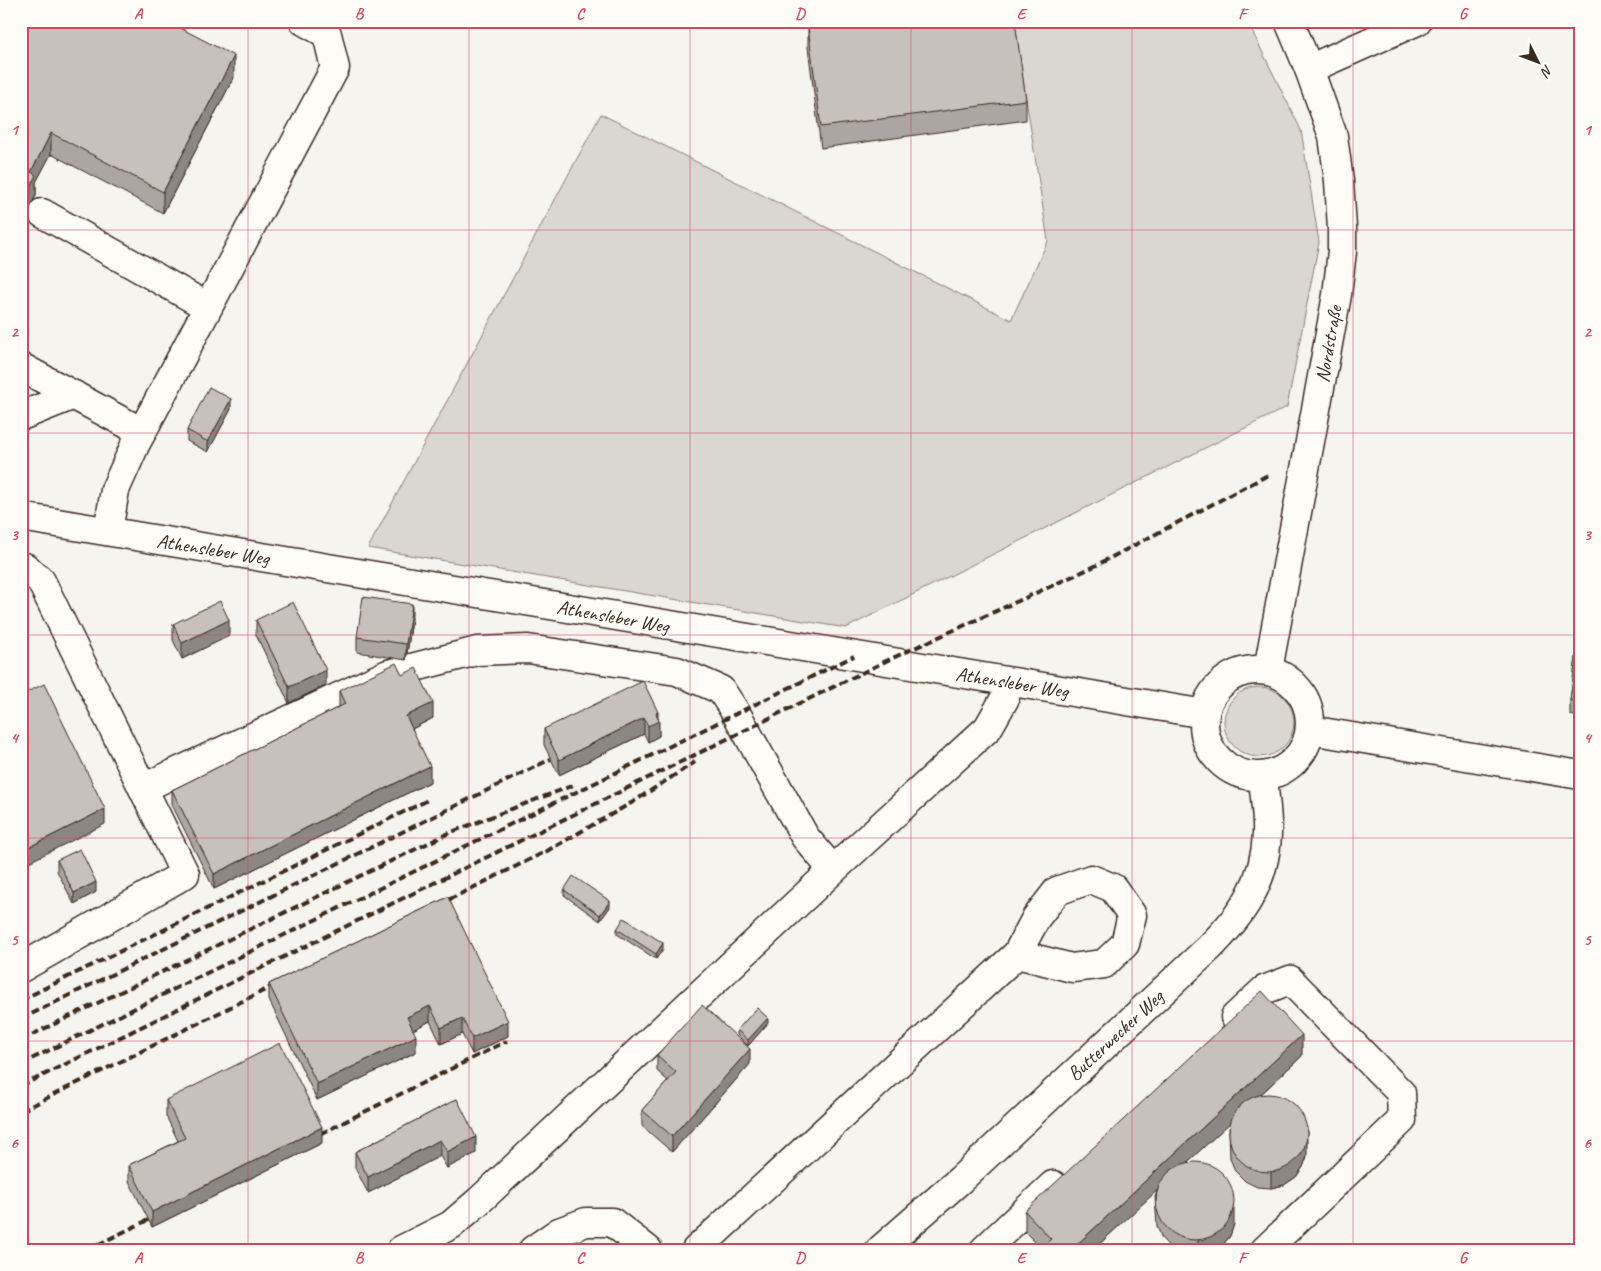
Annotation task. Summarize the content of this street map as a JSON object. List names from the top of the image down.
{
  "streets": {
    "main road": ["Nordstraße", "Athensleber Weg", "Butterwecker Weg"]
  },
  "crossings": [
    ["Nordstraße", "Athensleber Weg"],
    ["Nordstraße", "Butterwecker Weg"],
    ["Athensleber Weg", "Butterwecker Weg"]
  ],
  "north": "bottom right",
  "grid": {
    "columns": [
      "A",
      "B",
      "C",
      "D",
      "E",
      "F",
      "G"
    ],
    "rows": [
      "1",
      "2",
      "3",
      "4",
      "5",
      "6"
    ]
  }
}
